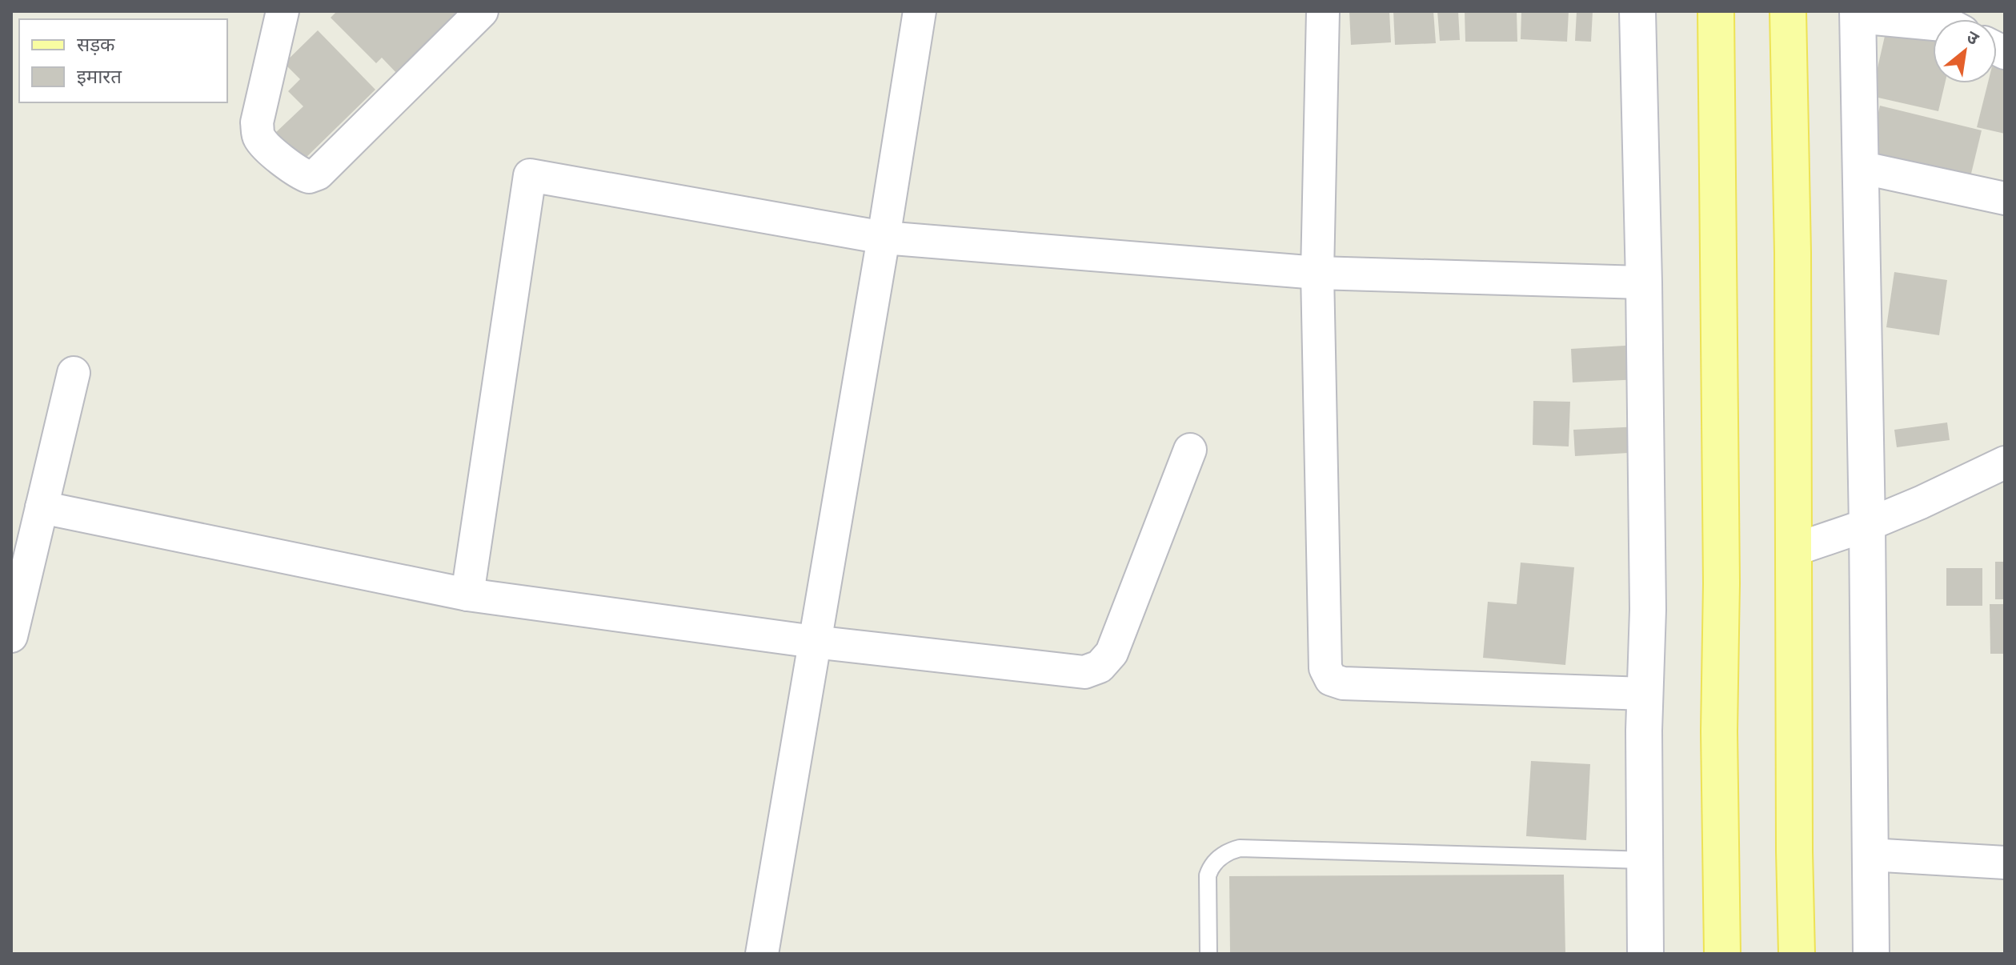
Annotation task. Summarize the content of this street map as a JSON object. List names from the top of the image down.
{
  "legend": ["सड़क", "इमारत"],
  "north": "top right"
}
